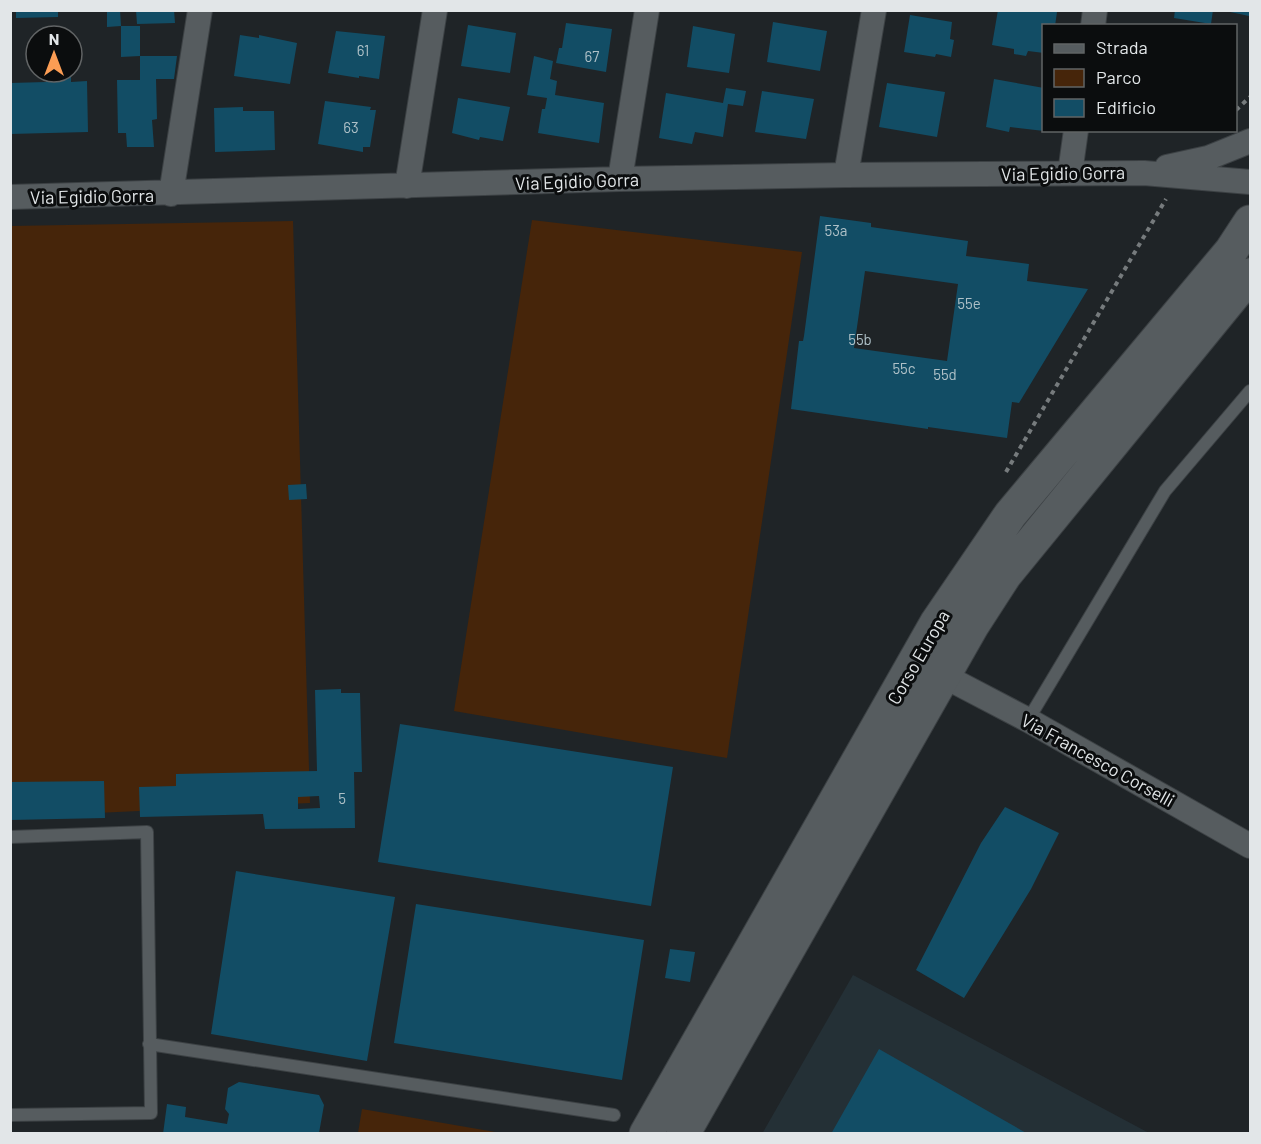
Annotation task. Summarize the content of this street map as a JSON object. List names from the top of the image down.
{
  "streets": {
    "main road": ["Corso Europa"],
    "street": ["Via Egidio Gorra", "Via Francesco Corselli"]
  },
  "crossings": [
    ["Corso Europa", "Via Francesco Corselli"]
  ],
  "house_numbers": [
    "61",
    "67",
    "63",
    "53a",
    "55e",
    "55b",
    "55c",
    "55d",
    "5"
  ],
  "legend": ["Strada", "Parco", "Edificio"],
  "north": "top"
}
